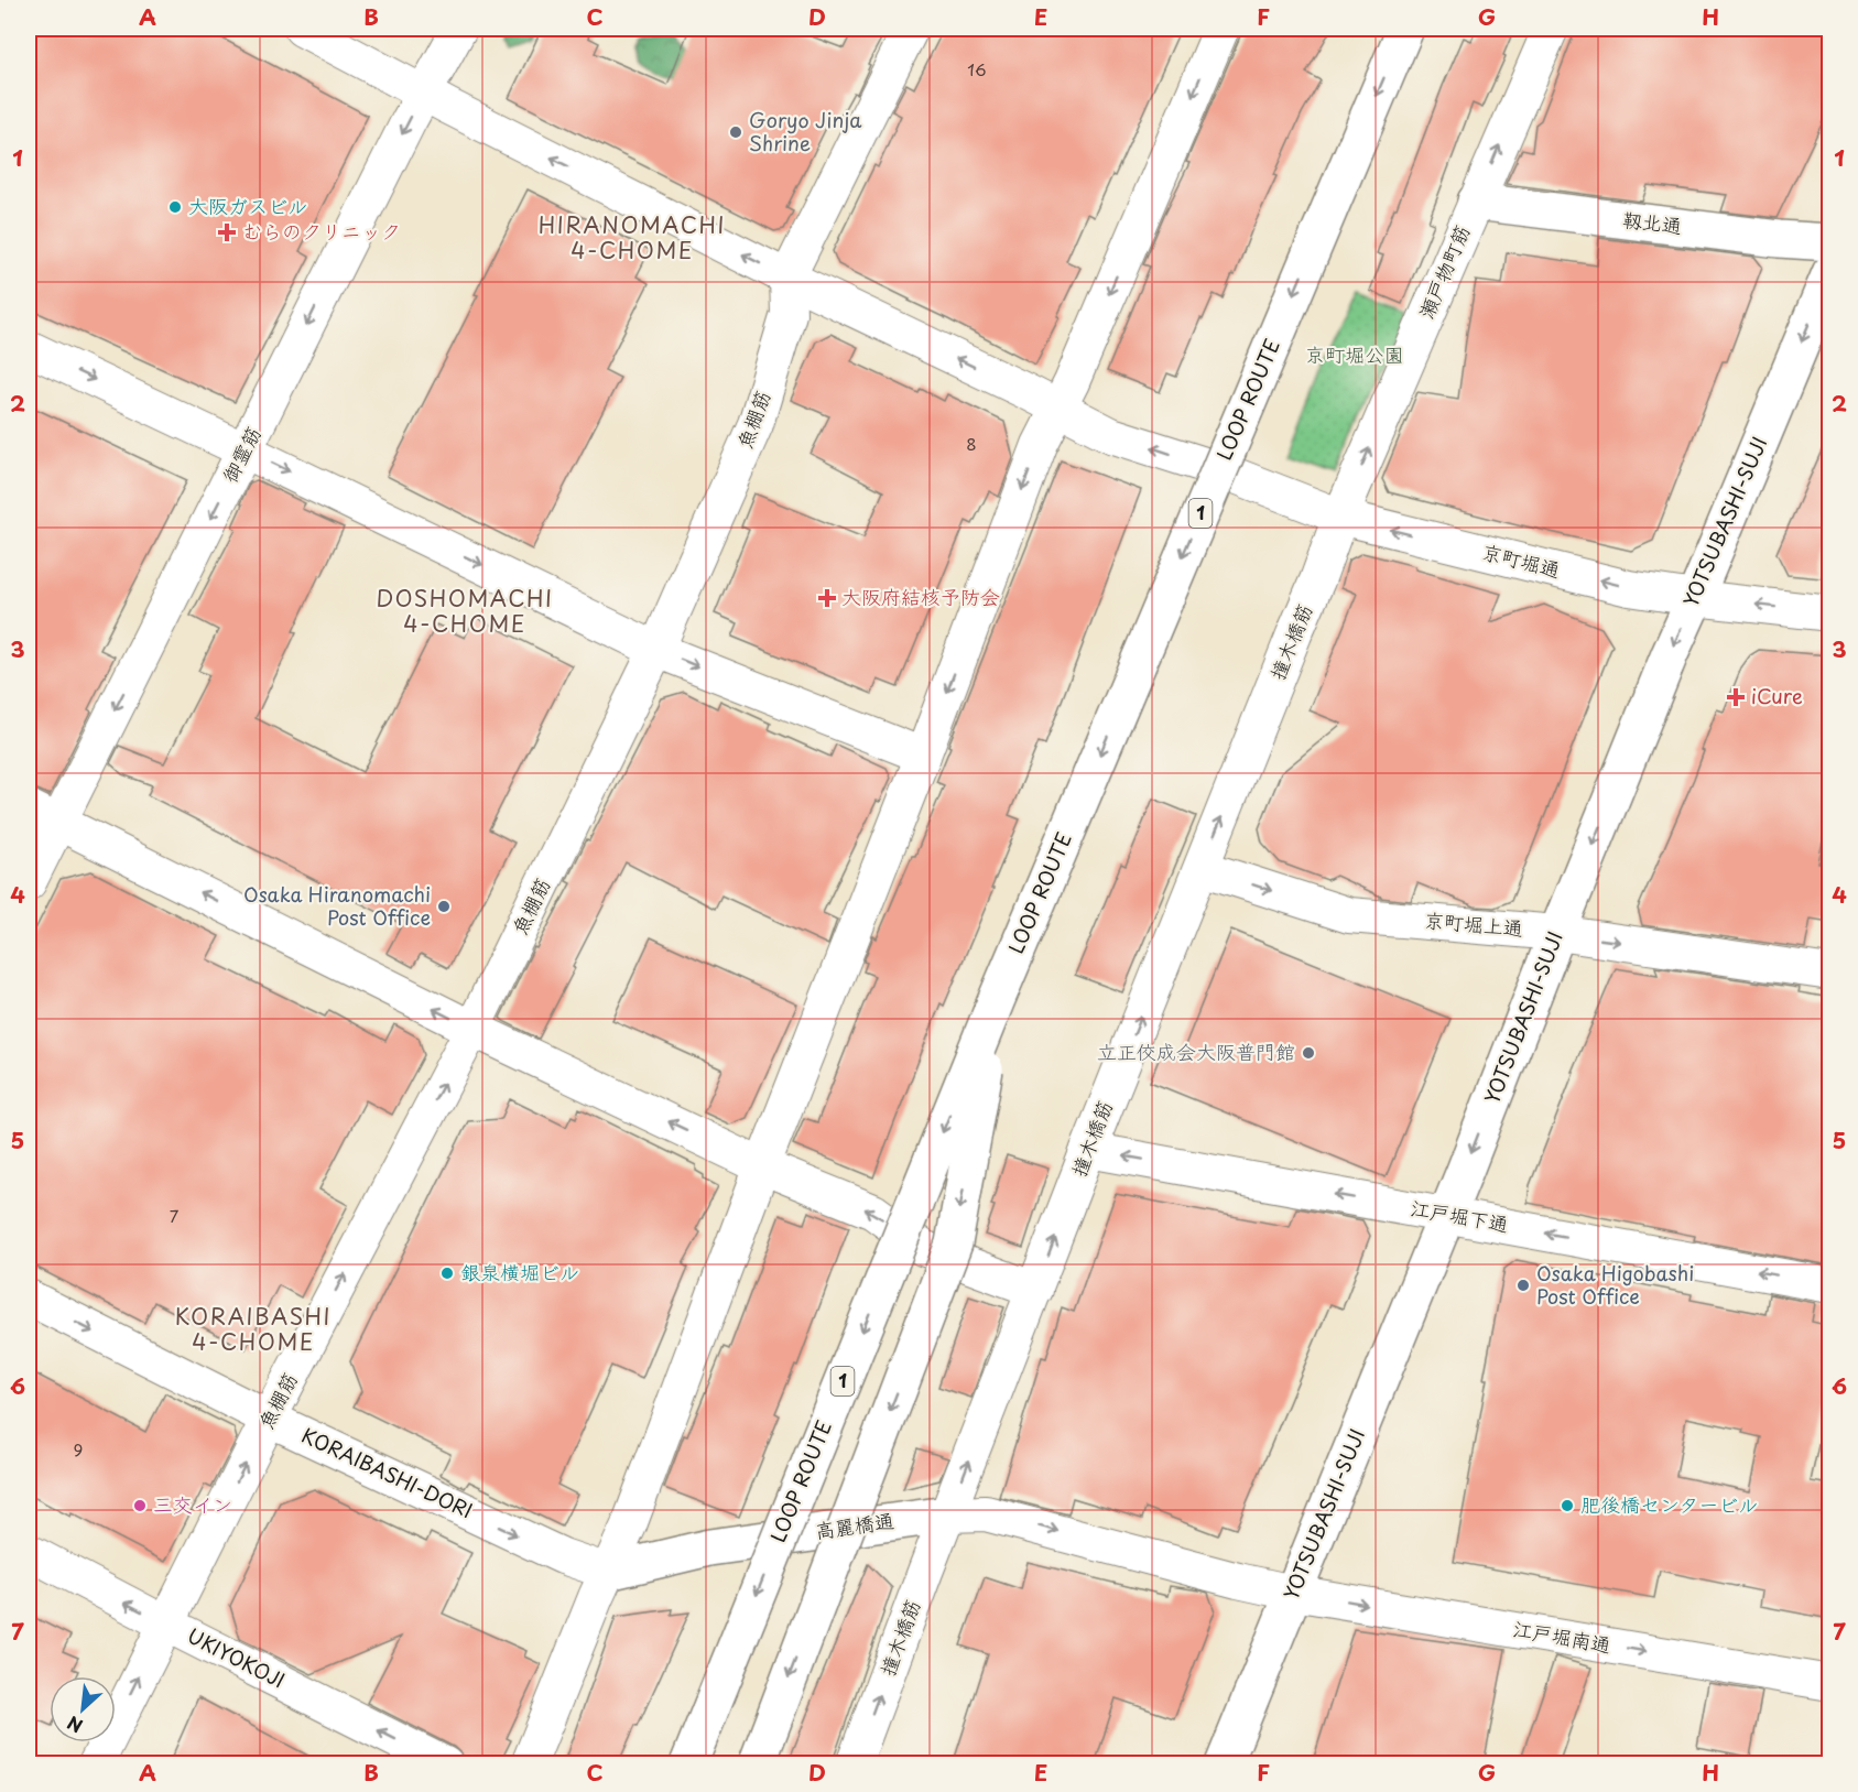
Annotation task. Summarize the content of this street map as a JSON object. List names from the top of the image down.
{
  "streets": {
    "main road": [
      "靱北通",
      "LOOP ROUTE",
      "1",
      "YOTSUBASHI-SUJI",
      "高麗橋通"
    ],
    "street": [
      "瀬戸物町筋",
      "魚棚筋",
      "御霊筋",
      "京町堀通",
      "撞木橋筋",
      "京町堀上通",
      "江戸堀下通",
      "KORAIBASHI-DORI",
      "江戸堀南通",
      "UKIYOKOJI"
    ]
  },
  "crossings": [
    ["靱北通", "瀬戸物町筋"],
    ["瀬戸物町筋", "京町堀通"],
    ["瀬戸物町筋", "撞木橋筋"],
    ["魚棚筋", "京町堀通"],
    ["魚棚筋", "KORAIBASHI-DORI"],
    ["魚棚筋", "UKIYOKOJI"],
    ["御霊筋", "京町堀通"],
    ["YOTSUBASHI-SUJI", "京町堀通"],
    ["YOTSUBASHI-SUJI", "京町堀上通"],
    ["YOTSUBASHI-SUJI", "江戸堀下通"],
    ["YOTSUBASHI-SUJI", "高麗橋通"],
    ["YOTSUBASHI-SUJI", "江戸堀南通"],
    ["京町堀通", "撞木橋筋"],
    ["撞木橋筋", "京町堀上通"],
    ["撞木橋筋", "江戸堀下通"],
    ["撞木橋筋", "高麗橋通"],
    ["KORAIBASHI-DORI", "高麗橋通"],
    ["高麗橋通", "江戸堀南通"]
  ],
  "one_way": [
    "魚棚筋",
    "御霊筋",
    "YOTSUBASHI-SUJI",
    "京町堀通",
    "京町堀上通",
    "江戸堀下通",
    "KORAIBASHI-DORI",
    "高麗橋通",
    "江戸堀南通",
    "UKIYOKOJI"
  ],
  "districts": ["HIRANOMACHI 4-CHOME", "DOSHOMACHI 4-CHOME", "KORAIBASHI 4-CHOME"],
  "parks": ["京町堀公園"],
  "places": {
    "other": [
      "Goryo Jinja Shrine",
      "大阪ガスビル",
      "Osaka Hiranomachi Post Office",
      "立正佼成会大阪普門館",
      "銀泉横堀ビル",
      "Osaka Higobashi Post Office",
      "三交イン",
      "肥後橋センタービル"
    ],
    "health": ["むらのクリニック", "大阪府結核予防会", "iCure"]
  },
  "house_numbers": [
    "16",
    "8",
    "7",
    "9"
  ],
  "north": "bottom left",
  "grid": {
    "columns": [
      "A",
      "B",
      "C",
      "D",
      "E",
      "F",
      "G",
      "H"
    ],
    "rows": [
      "1",
      "2",
      "3",
      "4",
      "5",
      "6",
      "7"
    ]
  }
}
